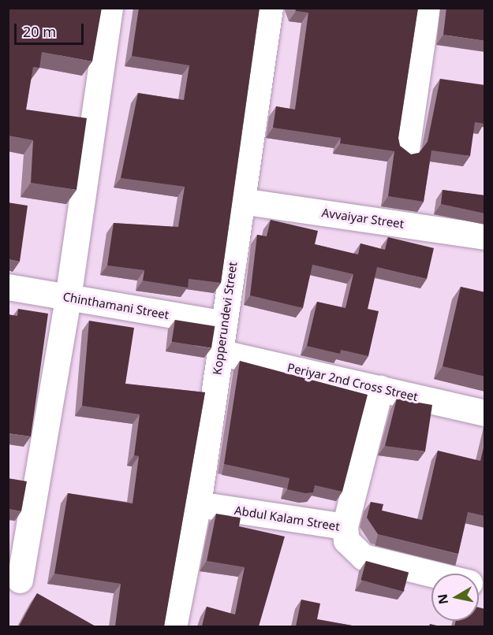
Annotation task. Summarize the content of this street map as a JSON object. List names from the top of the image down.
{
  "streets": {
    "street": [
      "Avvaiyar Street",
      "Chinthamani Street",
      "Kopperundevi Street",
      "Periyar 2nd Cross Street",
      "Abdul Kalam Street"
    ]
  },
  "crossings": [
    ["Avvaiyar Street", "Kopperundevi Street"],
    ["Chinthamani Street", "Kopperundevi Street"],
    ["Kopperundevi Street", "Periyar 2nd Cross Street"],
    ["Kopperundevi Street", "Abdul Kalam Street"]
  ],
  "scale_bar": "20 m",
  "north": "left"
}
